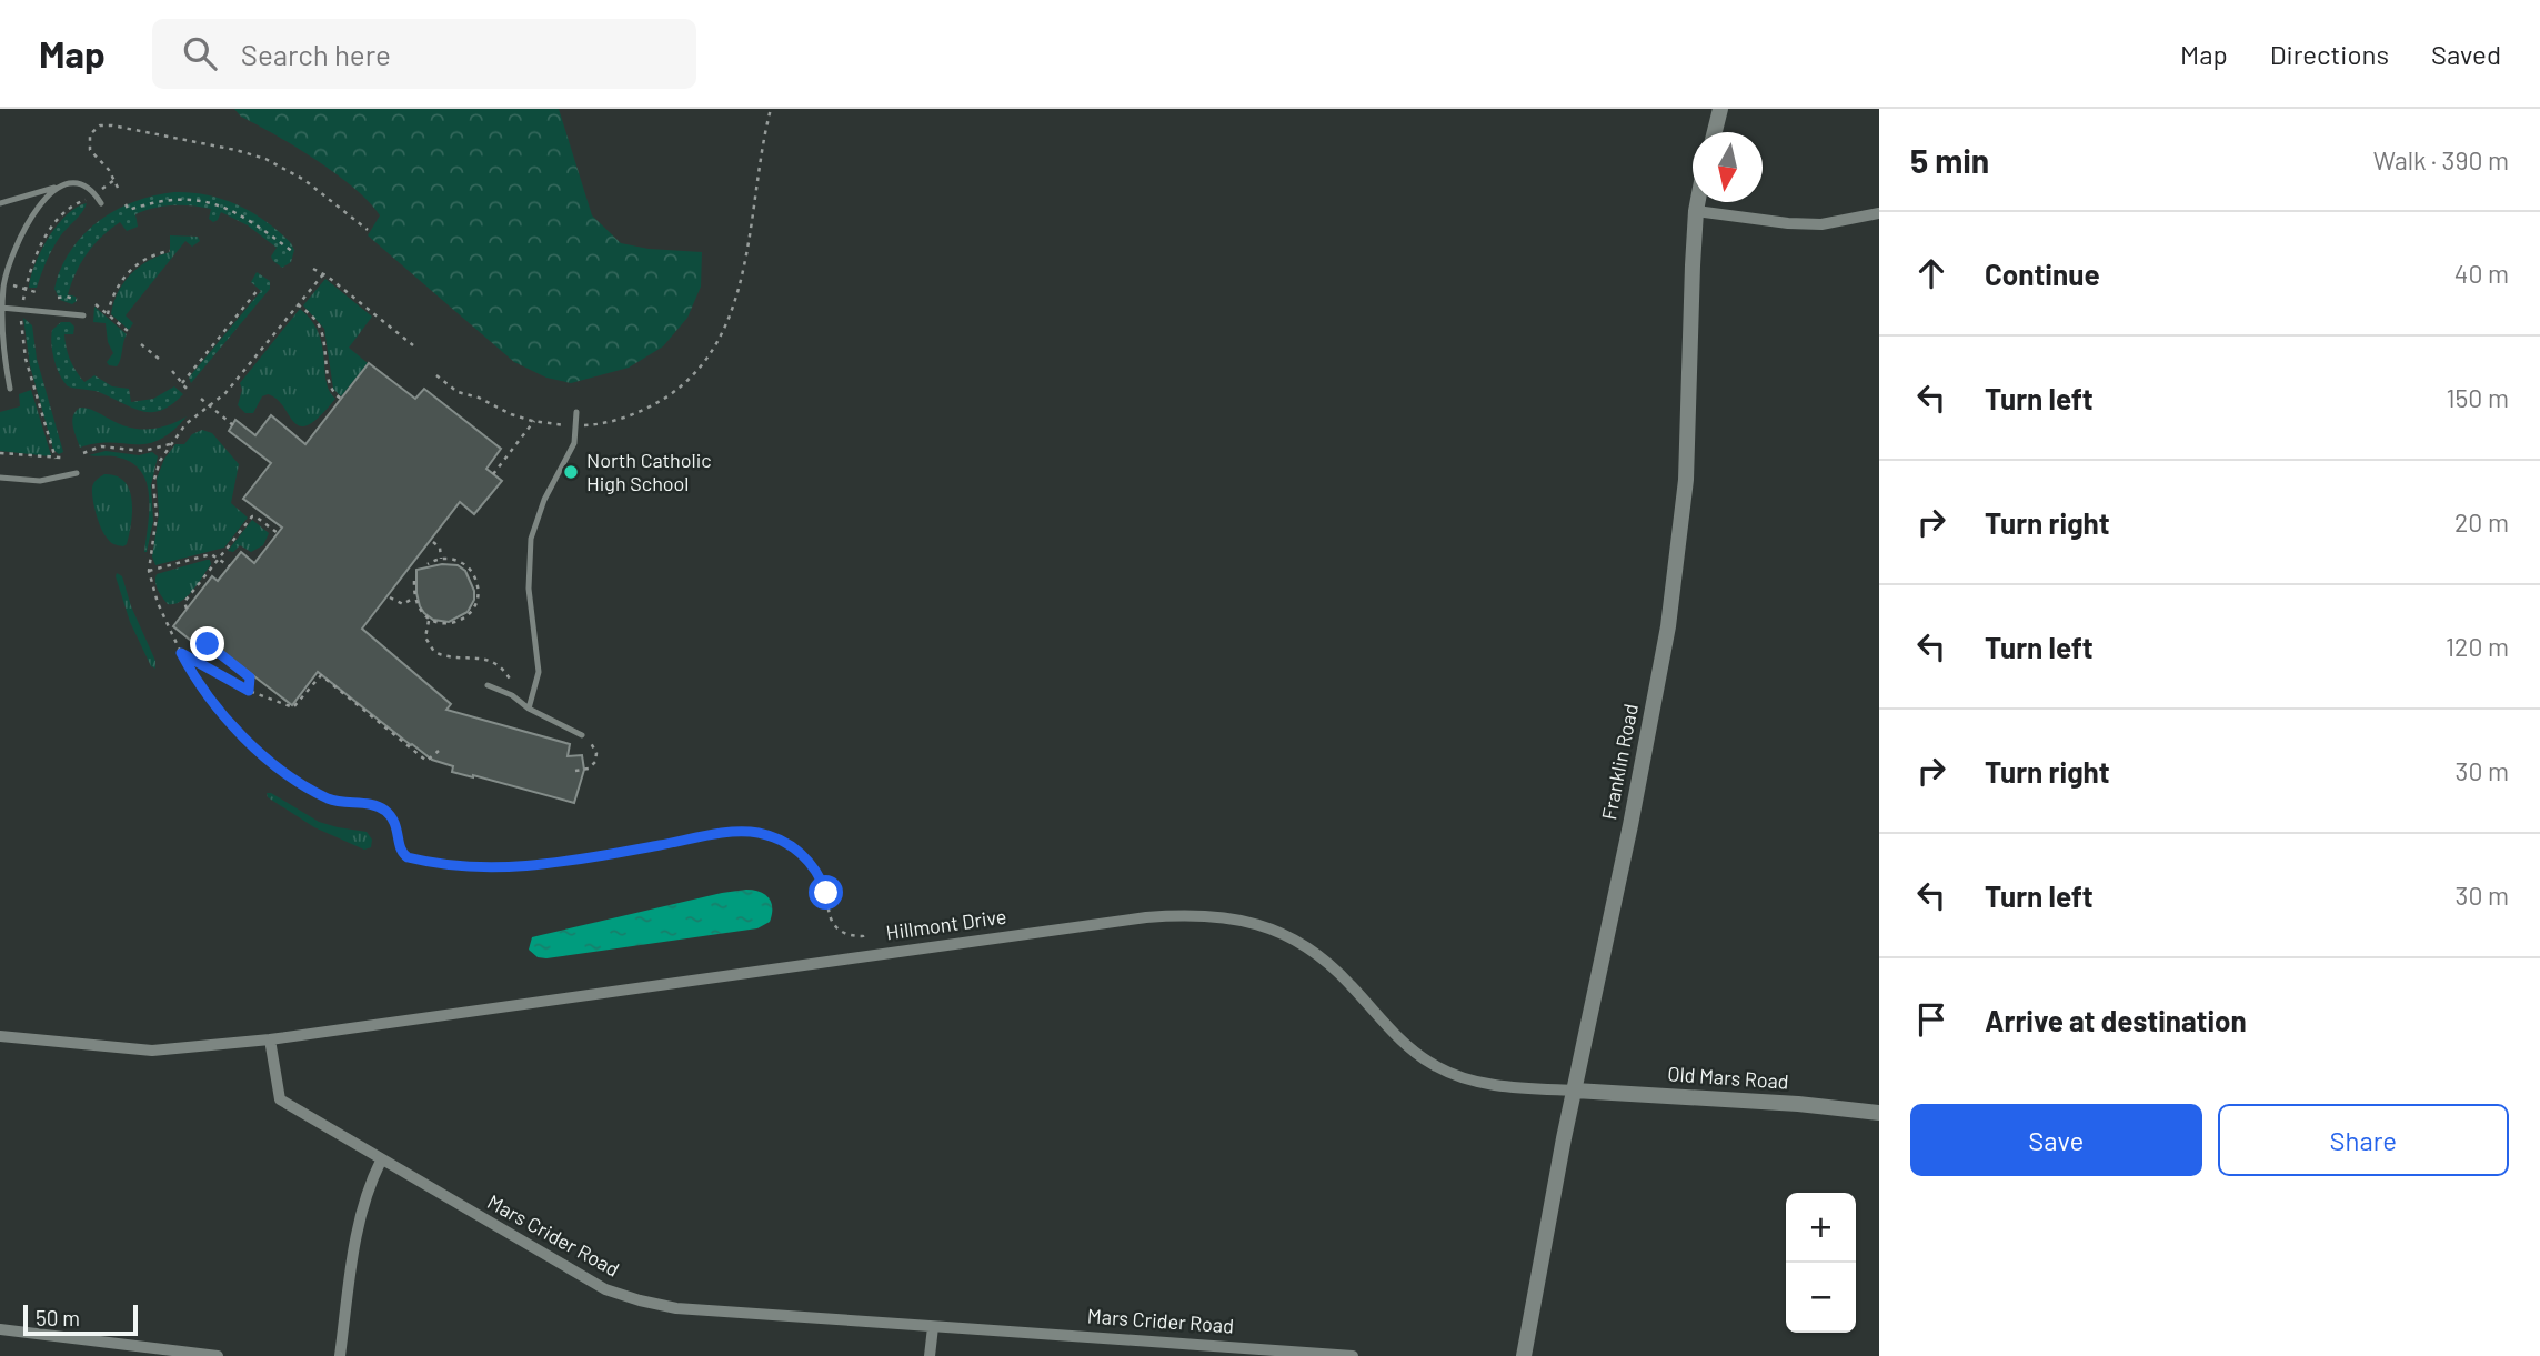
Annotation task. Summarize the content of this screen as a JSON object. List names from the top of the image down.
{
  "streets": {
    "street": [
      "Franklin Road",
      "Hillmont Drive",
      "Old Mars Road",
      "Mars Crider Road"
    ]
  },
  "crossings": [
    ["Franklin Road", "Hillmont Drive"],
    ["Franklin Road", "Old Mars Road"],
    ["Hillmont Drive", "Old Mars Road"],
    ["Hillmont Drive", "Mars Crider Road"]
  ],
  "places": ["North Catholic High School"],
  "scale_bar": "50 m",
  "north": "bottom",
  "page": {
    "header": "Map",
    "search": "Search here",
    "nav": ["Map", "Directions", "Saved"],
    "heading": ["5 min", "Walk · 390 m"],
    "list": [
      ["Continue", "40 m"],
      ["Turn left", "150 m"],
      ["Turn right", "20 m"],
      ["Turn left", "120 m"],
      ["Turn right", "30 m"],
      ["Turn left", "30 m"],
      "Arrive at destination"
    ],
    "buttons": ["Save", "Share"],
    "map_buttons": ["+", "−"],
    "scale": "50 m"
  }
}
